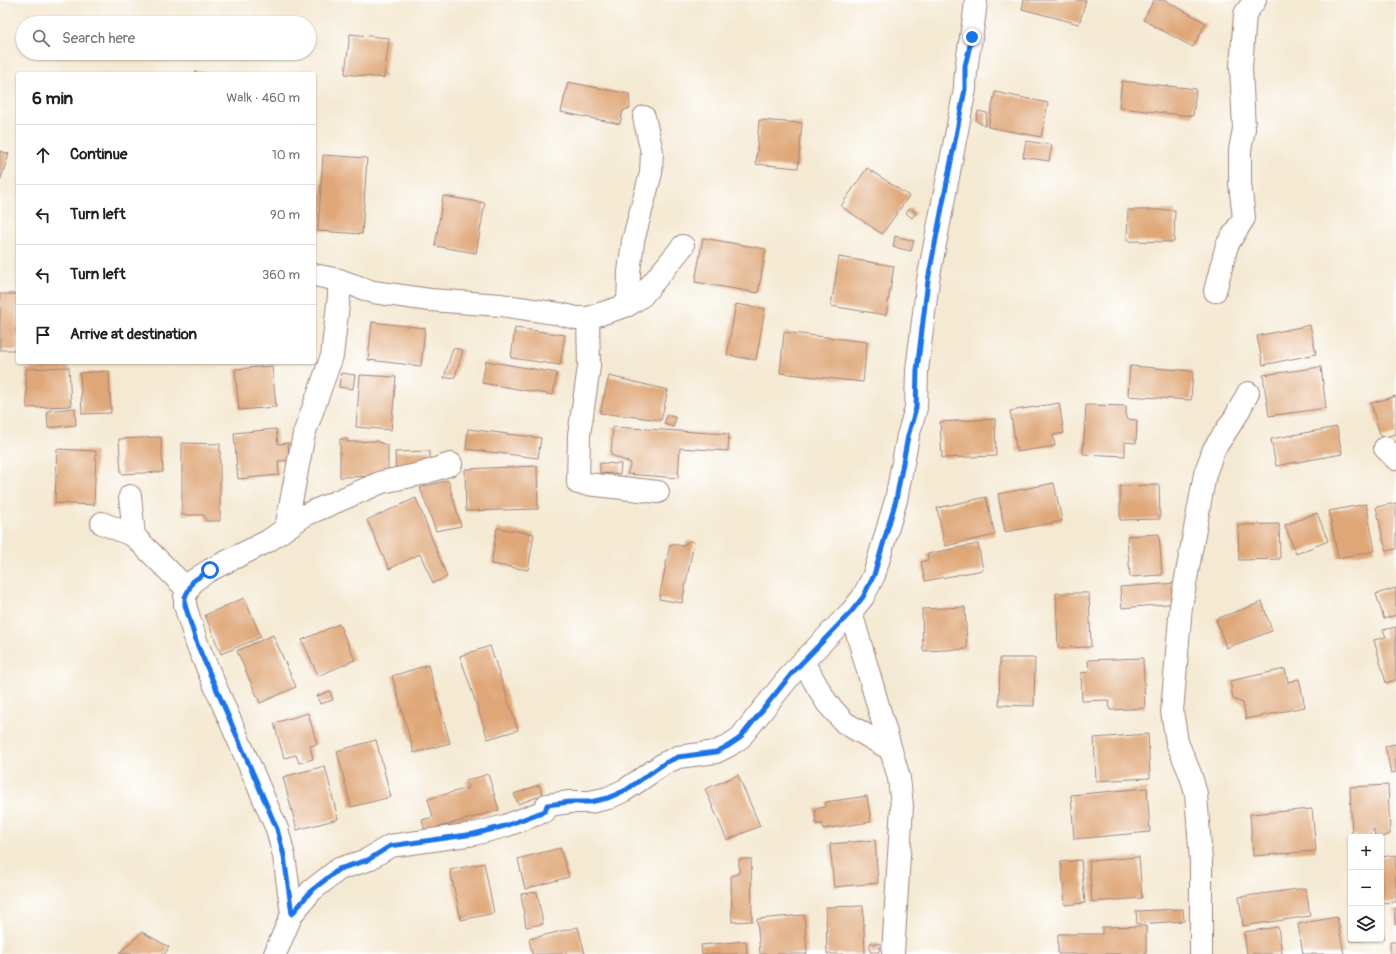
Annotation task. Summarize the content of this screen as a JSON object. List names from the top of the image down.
{
  "page": {
    "search": "Search here",
    "heading": ["6 min", "Walk · 460 m"],
    "list": [
      ["Continue", "10 m"],
      ["Turn left", "90 m"],
      ["Turn left", "360 m"],
      "Arrive at destination"
    ],
    "map_buttons": ["+", "−"]
  }
}
